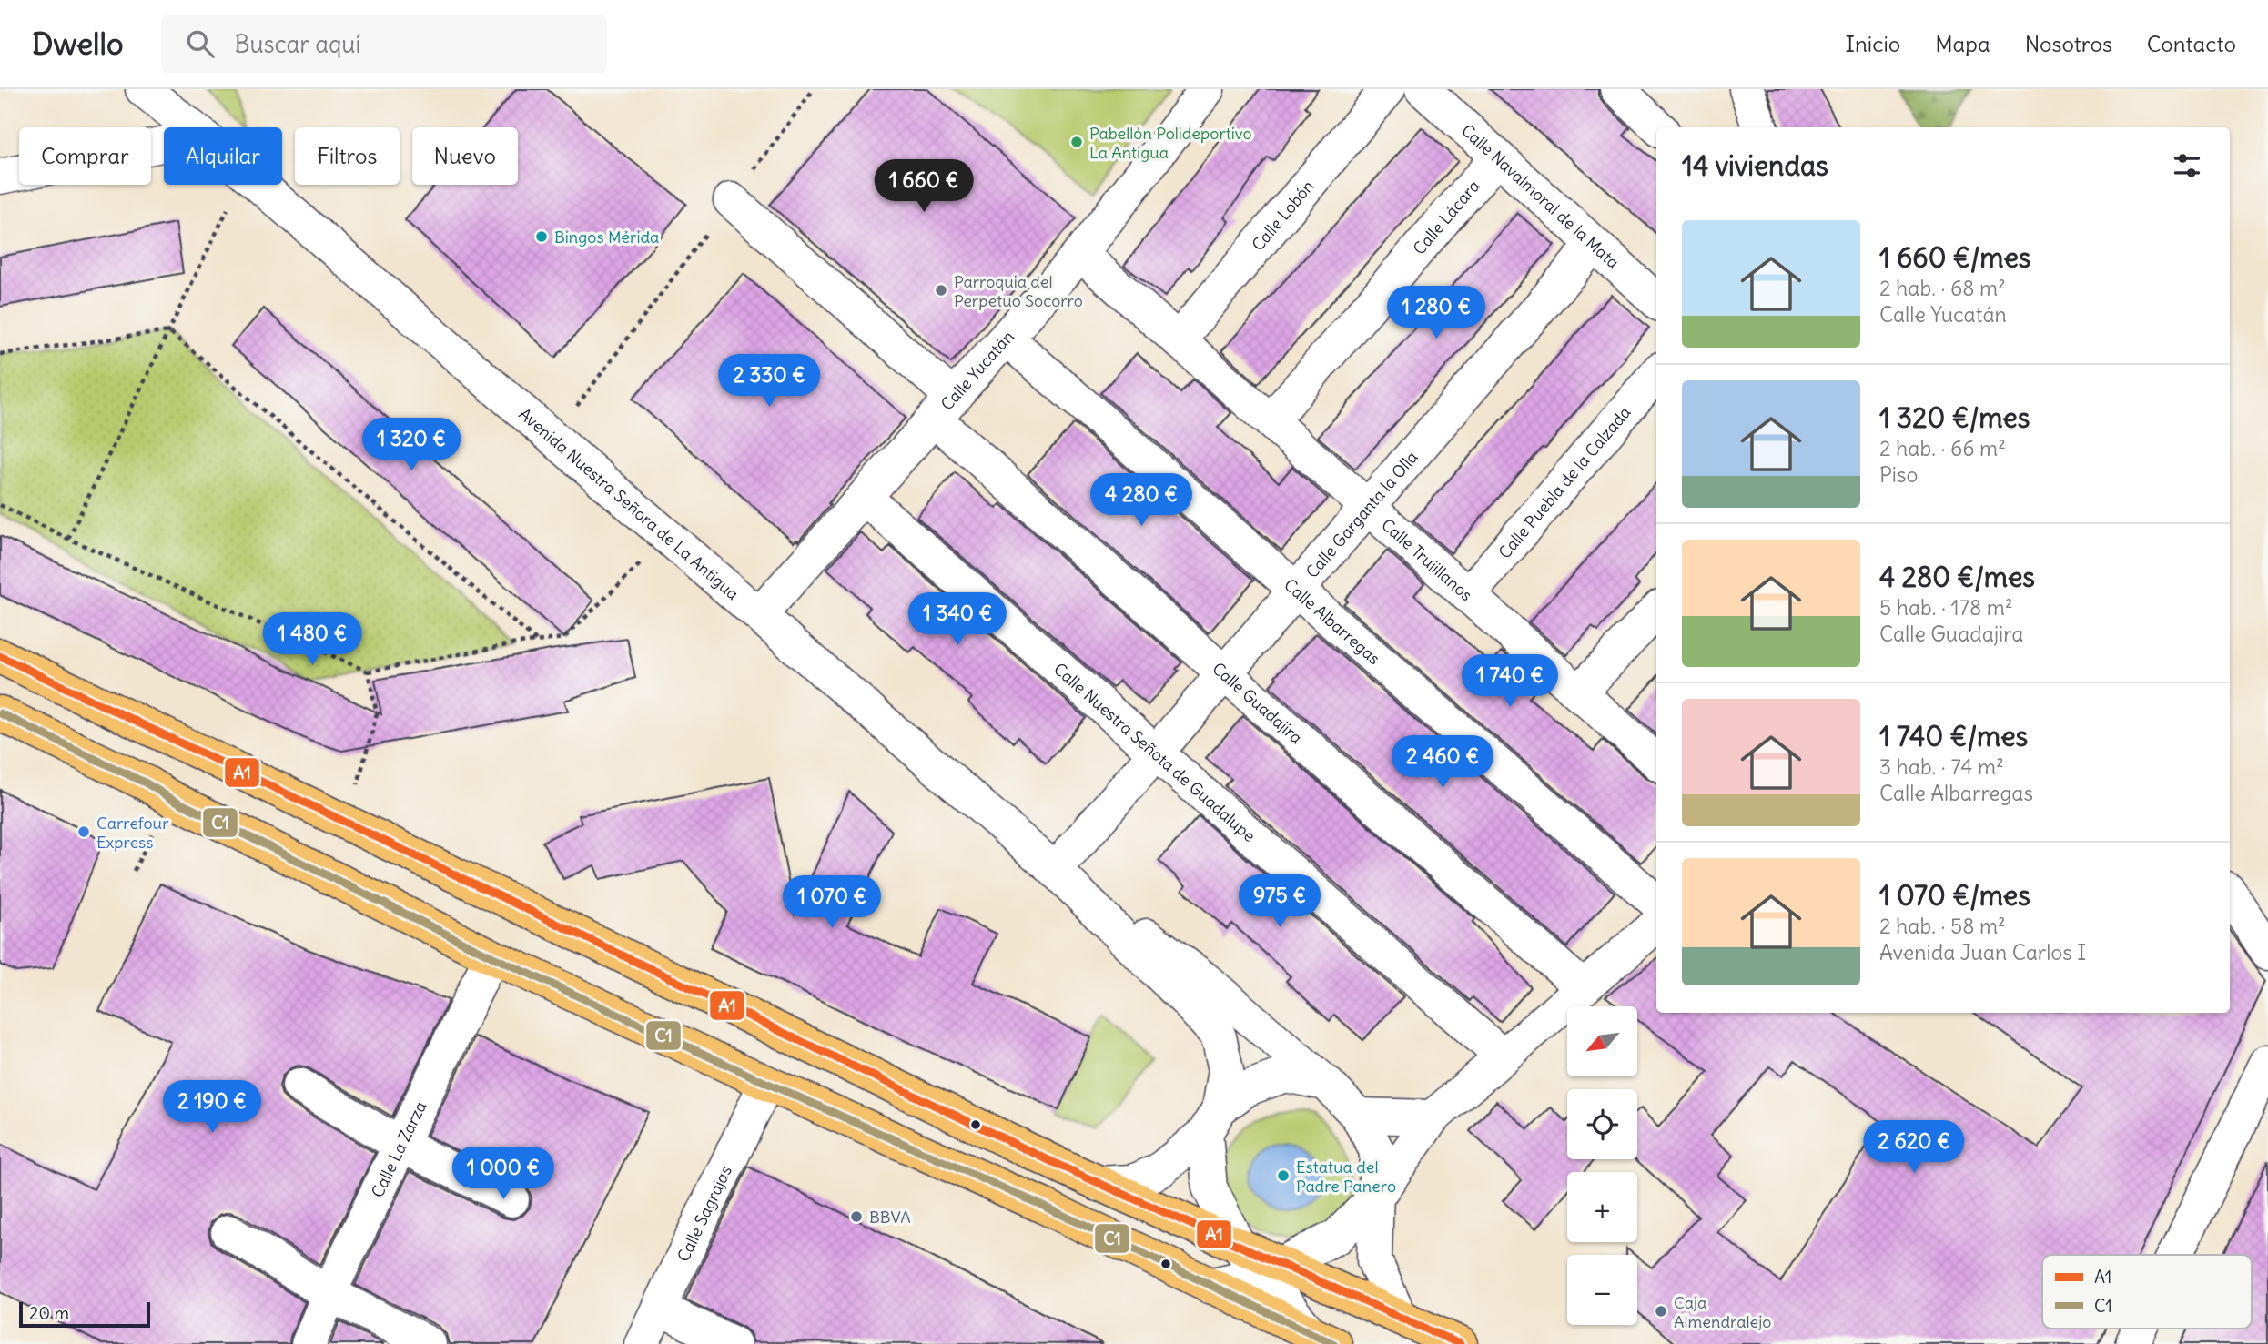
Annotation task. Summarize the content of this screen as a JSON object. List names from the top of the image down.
{
  "streets": {
    "street": [
      "Calle Navalmoral de la Mata",
      "Calle Lobón",
      "Calle Lácara",
      "Calle Yucatán",
      "Calle Puebla de la Calzada",
      "Avenida Nuestra Señora de La Antigua",
      "Calle Garganta la Olla",
      "Calle Trujillanos",
      "Calle Albarregas",
      "Calle Guadajira",
      "Calle Nuestra Señota de Guadalupe",
      "Calle La Zarza",
      "Calle Sagrajas"
    ]
  },
  "crossings": [
    ["Calle Navalmoral de la Mata", "Calle Lácara"],
    ["Calle Navalmoral de la Mata", "Calle Garganta la Olla"],
    ["Calle Lobón", "Calle Trujillanos"],
    ["Calle Lácara", "Calle Trujillanos"],
    ["Calle Yucatán", "Avenida Nuestra Señora de La Antigua"],
    ["Calle Yucatán", "Calle Trujillanos"],
    ["Calle Yucatán", "Calle Albarregas"],
    ["Calle Yucatán", "Calle Guadajira"],
    ["Calle Yucatán", "Calle Nuestra Señota de Guadalupe"],
    ["Calle Puebla de la Calzada", "Calle Trujillanos"],
    ["Avenida Nuestra Señora de La Antigua", "Calle Garganta la Olla"],
    ["Calle Garganta la Olla", "Calle Trujillanos"],
    ["Calle Garganta la Olla", "Calle Albarregas"],
    ["Calle Garganta la Olla", "Calle Guadajira"],
    ["Calle Garganta la Olla", "Calle Nuestra Señota de Guadalupe"]
  ],
  "places": [
    "Pabellón Polideportivo La Antigua",
    "Bingos Mérida",
    "Parroquia del Perpetuo Socorro",
    "Carrefour Express",
    "Estatua del Padre Panero",
    "BBVA",
    "Caja Almendralejo"
  ],
  "lines": ["transit line A1", "transit line C1"],
  "legend": ["A1", "C1"],
  "scale_bar": "20 m",
  "north": "bottom left",
  "page": {
    "header": "Dwello",
    "search": "Buscar aquí",
    "nav": [
      "Inicio",
      "Mapa",
      "Nosotros",
      "Contacto"
    ],
    "chip": [
      "Comprar",
      "Alquilar",
      "Filtros",
      "Nuevo"
    ],
    "heading": "14 viviendas",
    "price": [
      "1 660 €",
      "1 280 €",
      "2 330 €",
      "1 320 €",
      "4 280 €",
      "1 340 €",
      "1 480 €",
      "1 740 €",
      "2 460 €",
      "975 €",
      "1 070 €",
      "2 190 €",
      "2 620 €",
      "1 000 €"
    ],
    "list": [
      {
        "name": "1 660 €/mes",
        "note": "2 hab. · 68 m² · Calle Yucatán"
      },
      {
        "name": "1 320 €/mes",
        "note": "2 hab. · 66 m² · Piso"
      },
      {
        "name": "4 280 €/mes",
        "note": "5 hab. · 178 m² · Calle Guadajira"
      },
      {
        "name": "1 740 €/mes",
        "note": "3 hab. · 74 m² · Calle Albarregas"
      },
      {
        "name": "1 070 €/mes",
        "note": "2 hab. · 58 m² · Avenida Juan Carlos I"
      }
    ],
    "map_buttons": ["+", "−"],
    "scale": "20 m"
  }
}
